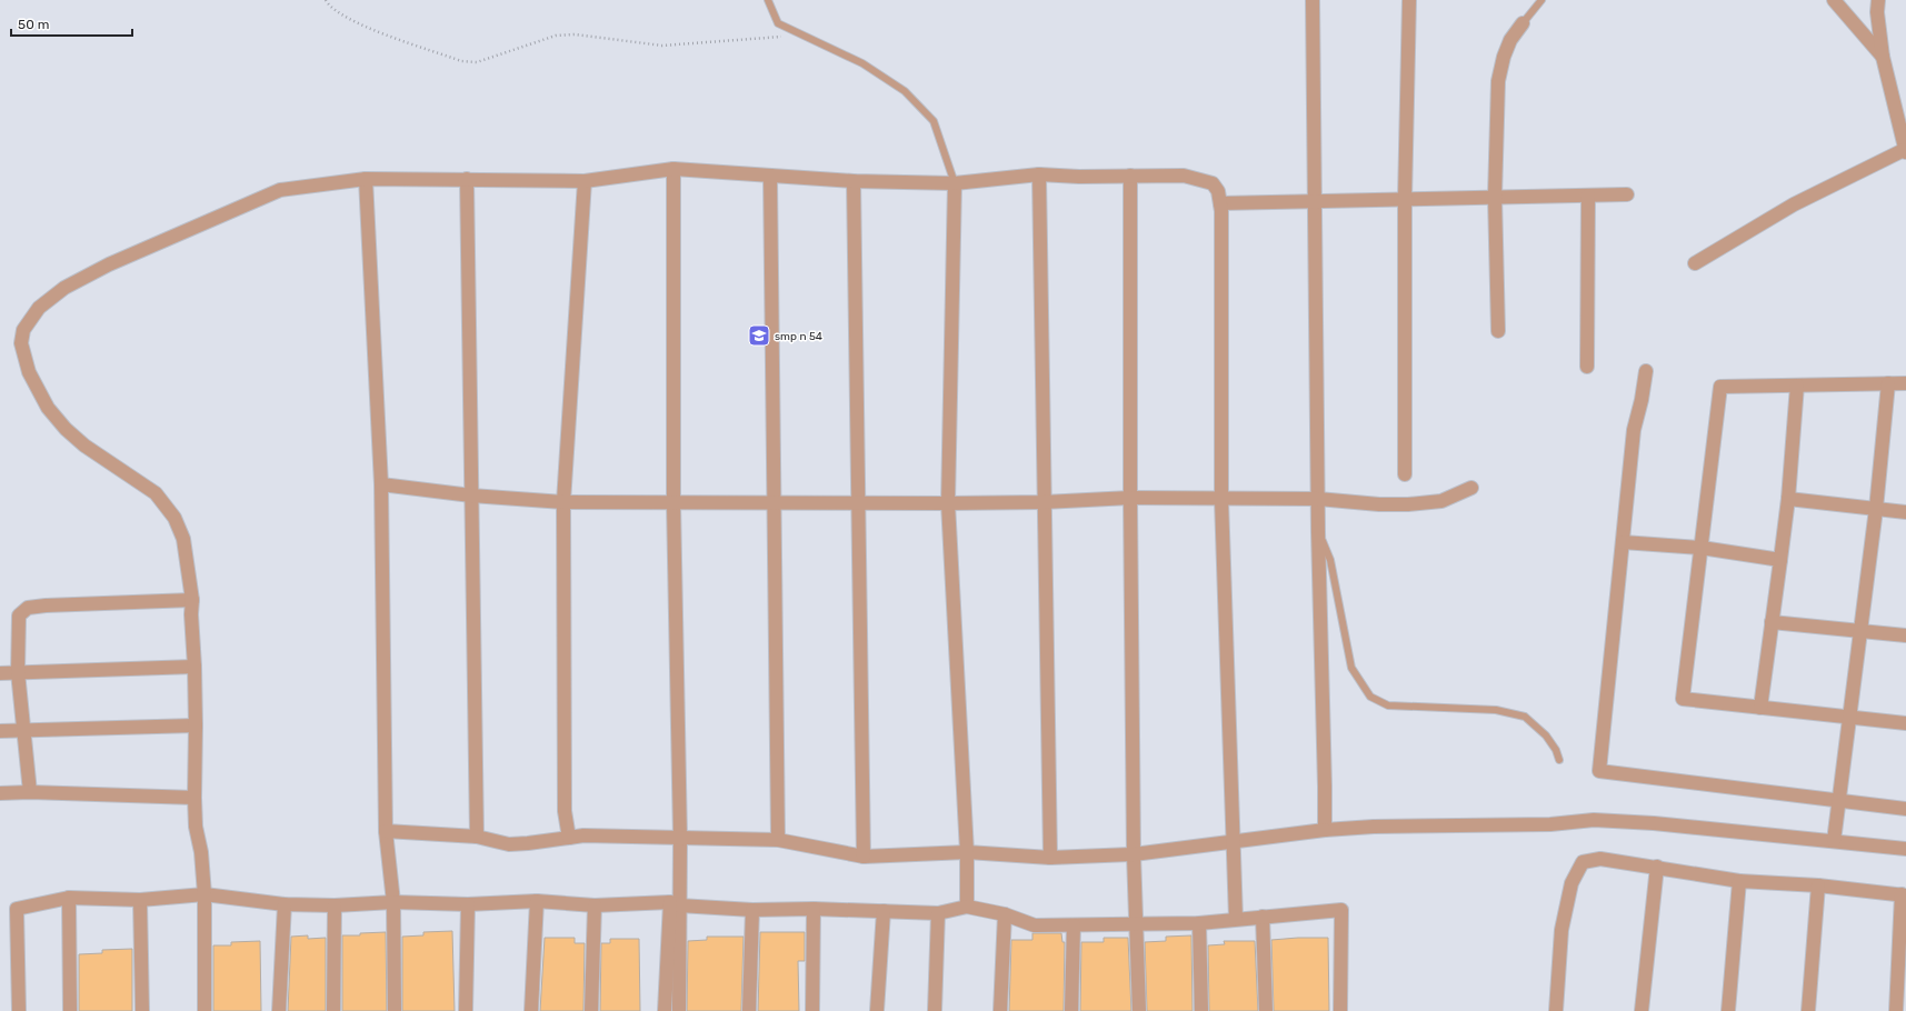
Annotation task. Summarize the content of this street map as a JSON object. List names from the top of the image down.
{
  "places": {
    "school or university": ["smp n 54"]
  },
  "scale_bar": "50 m"
}
